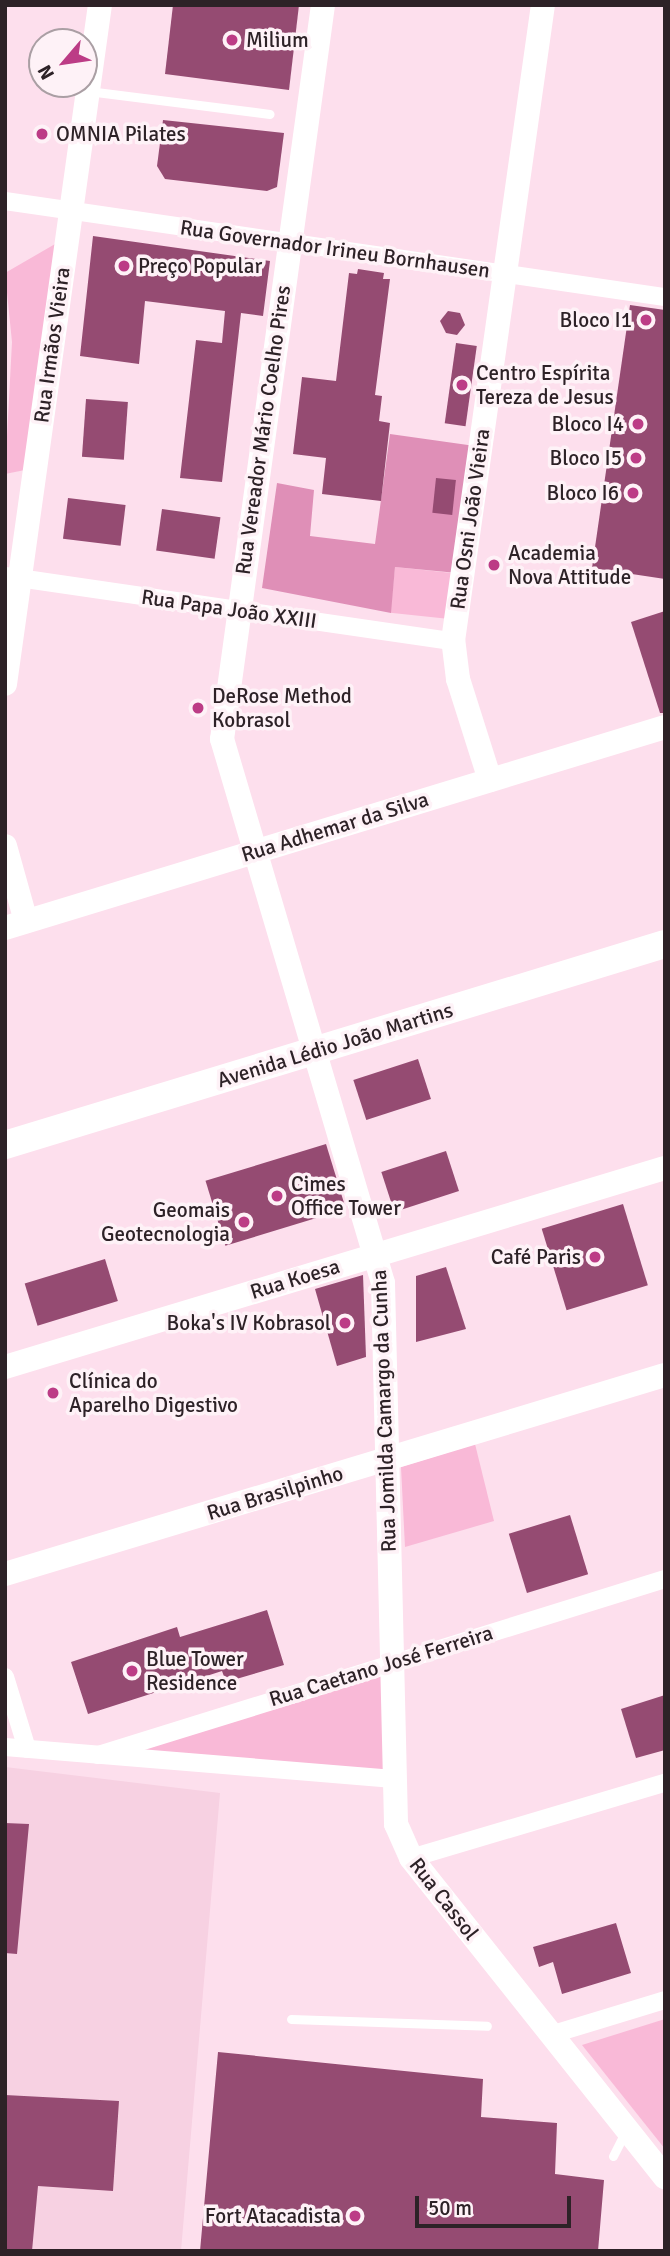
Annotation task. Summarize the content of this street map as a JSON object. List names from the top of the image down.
{
  "streets": {
    "main road": ["Avenida Lédio João Martins"],
    "street": [
      "Rua Governador Irineu Bornhausen",
      "Rua Irmãos Vieira",
      "Rua Vereador Mário Coelho Pires",
      "Rua Osni João Vieira",
      "Rua Papa João XXIII",
      "Rua Adhemar da Silva",
      "Rua Koesa",
      "Rua Jomilda Camargo da Cunha",
      "Rua Brasilpinho",
      "Rua Caetano José Ferreira",
      "Rua Cassol"
    ]
  },
  "crossings": [
    ["Rua Governador Irineu Bornhausen", "Rua Irmãos Vieira"],
    ["Rua Governador Irineu Bornhausen", "Rua Vereador Mário Coelho Pires"],
    ["Rua Governador Irineu Bornhausen", "Rua Osni João Vieira"],
    ["Rua Irmãos Vieira", "Rua Papa João XXIII"],
    ["Rua Vereador Mário Coelho Pires", "Rua Papa João XXIII"],
    ["Rua Vereador Mário Coelho Pires", "Rua Adhemar da Silva"],
    ["Rua Vereador Mário Coelho Pires", "Rua Jomilda Camargo da Cunha"],
    ["Rua Osni João Vieira", "Rua Papa João XXIII"],
    ["Rua Osni João Vieira", "Rua Adhemar da Silva"],
    ["Rua Adhemar da Silva", "Rua Jomilda Camargo da Cunha"],
    ["Avenida Lédio João Martins", "Rua Jomilda Camargo da Cunha"],
    ["Rua Koesa", "Rua Jomilda Camargo da Cunha"],
    ["Rua Jomilda Camargo da Cunha", "Rua Brasilpinho"],
    ["Rua Jomilda Camargo da Cunha", "Rua Caetano José Ferreira"],
    ["Rua Jomilda Camargo da Cunha", "Rua Cassol"]
  ],
  "places": [
    "Milium",
    "OMNIA Pilates",
    "Preço Popular",
    "Bloco I1",
    "Centro Espírita Tereza de Jesus",
    "Bloco I4",
    "Bloco I5",
    "Bloco I6",
    "Academia Nova Attitude",
    "DeRose Method Kobrasol",
    "Cimes Office Tower",
    "Geomais Geotecnologia",
    "Café Paris",
    "Boka's IV Kobrasol",
    "Clínica do Aparelho Digestivo",
    "Blue Tower Residence",
    "Fort Atacadista"
  ],
  "scale_bar": "50 m",
  "north": "bottom left"
}
